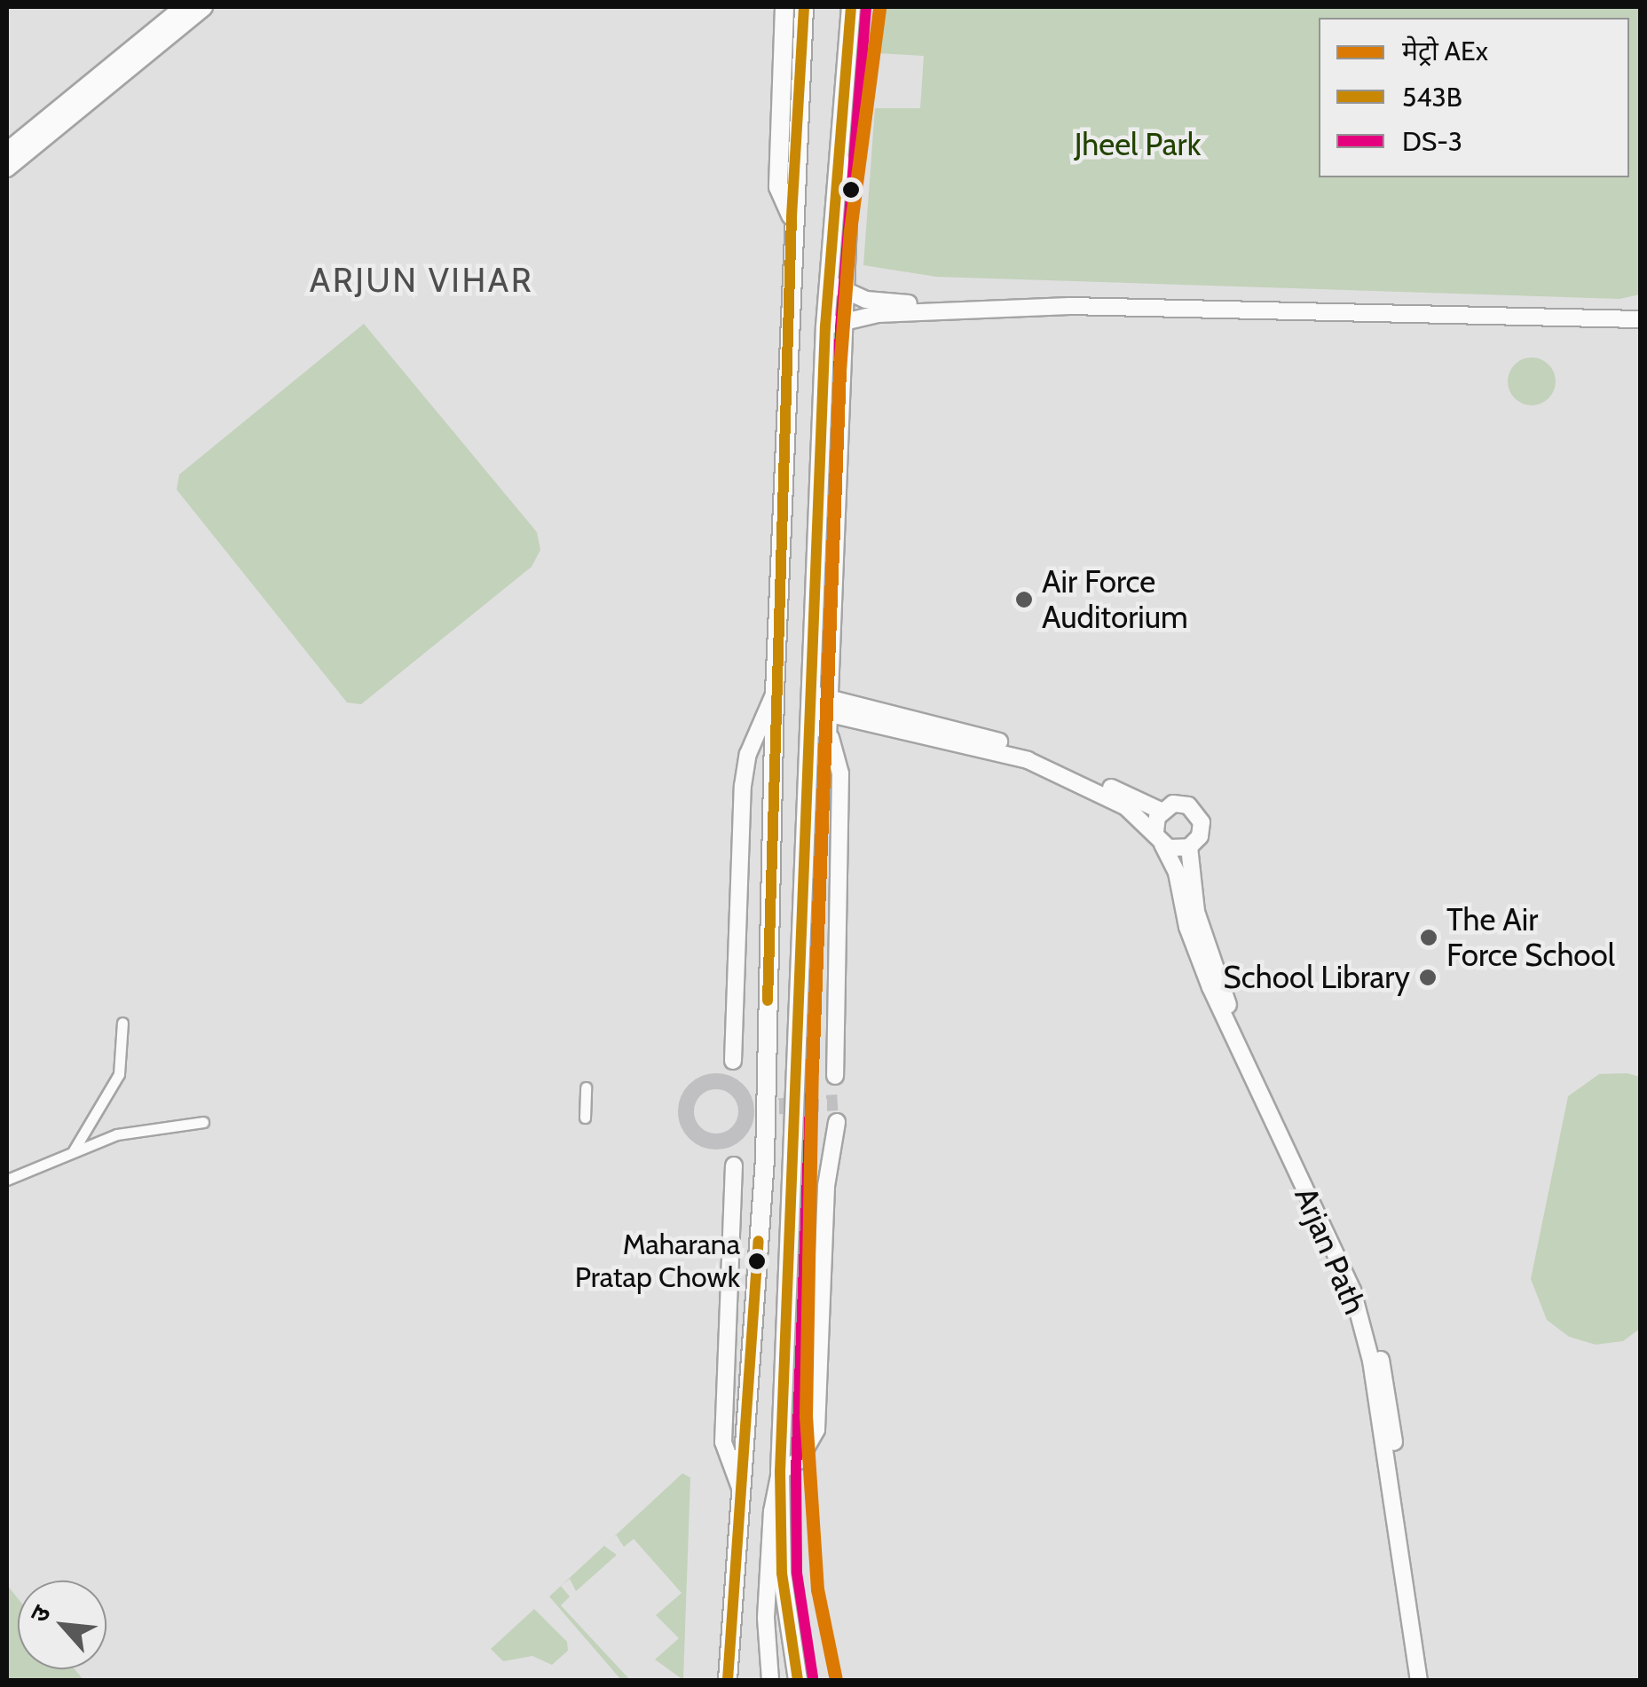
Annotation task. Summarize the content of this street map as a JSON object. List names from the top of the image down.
{
  "streets": {
    "main road": ["Arjan Path"]
  },
  "districts": ["ARJUN VIHAR"],
  "parks": ["Jheel Park"],
  "places": [
    "Air Force Auditorium",
    "The Air Force School",
    "School Library",
    "Maharana Pratap Chowk"
  ],
  "lines": ["metro line AEx", "transit line 543B", "transit line DS-3"],
  "legend": ["मेट्रो AEx", "543B", "DS-3"],
  "north": "top left"
}
